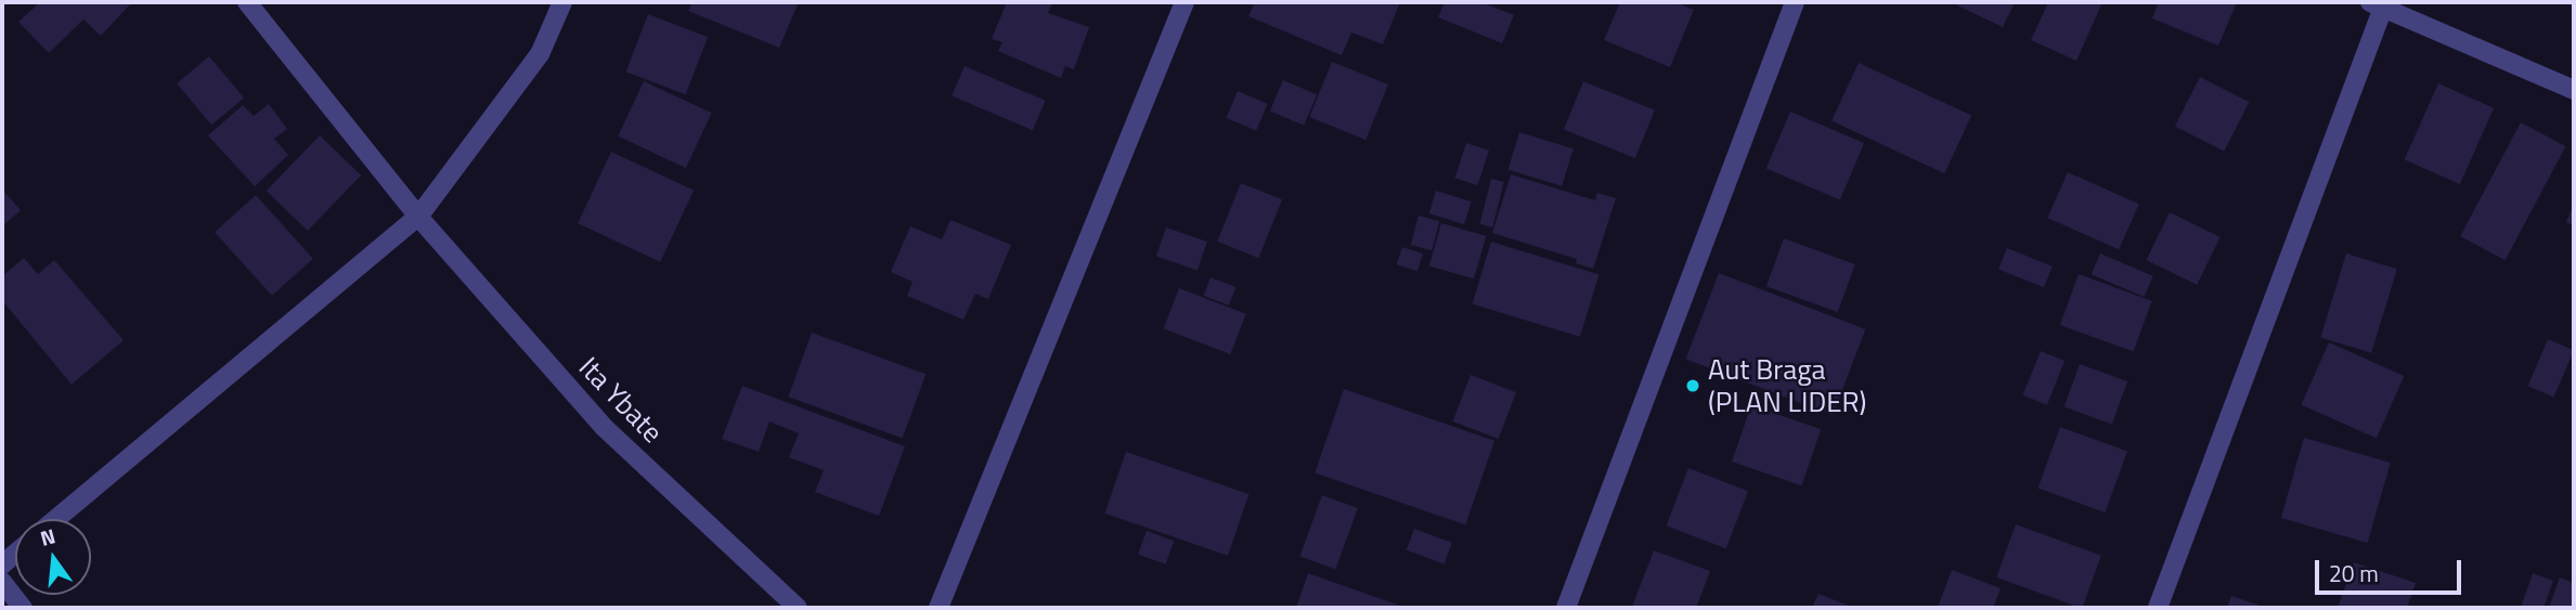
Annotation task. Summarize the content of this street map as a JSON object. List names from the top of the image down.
{
  "streets": {
    "street": ["Ita Ybate"]
  },
  "places": ["Aut Braga (PLAN LIDER)"],
  "scale_bar": "20 m",
  "north": "top"
}
